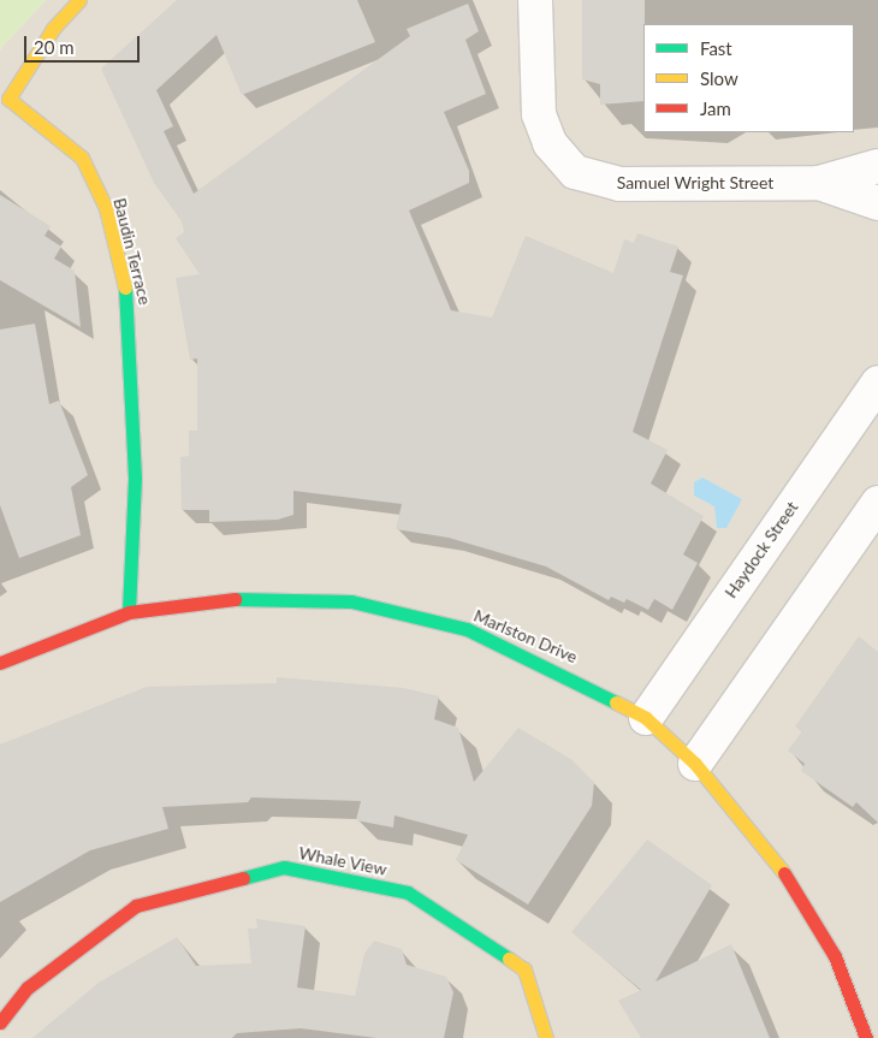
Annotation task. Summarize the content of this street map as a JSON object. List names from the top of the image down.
{
  "streets": {
    "street": [
      "Samuel Wright Street",
      "Baudin Terrace",
      "Haydock Street",
      "Marlston Drive",
      "Whale View"
    ]
  },
  "crossings": [
    ["Baudin Terrace", "Marlston Drive"],
    ["Haydock Street", "Marlston Drive"]
  ],
  "legend": ["Fast", "Slow", "Jam"],
  "scale_bar": "20 m"
}
